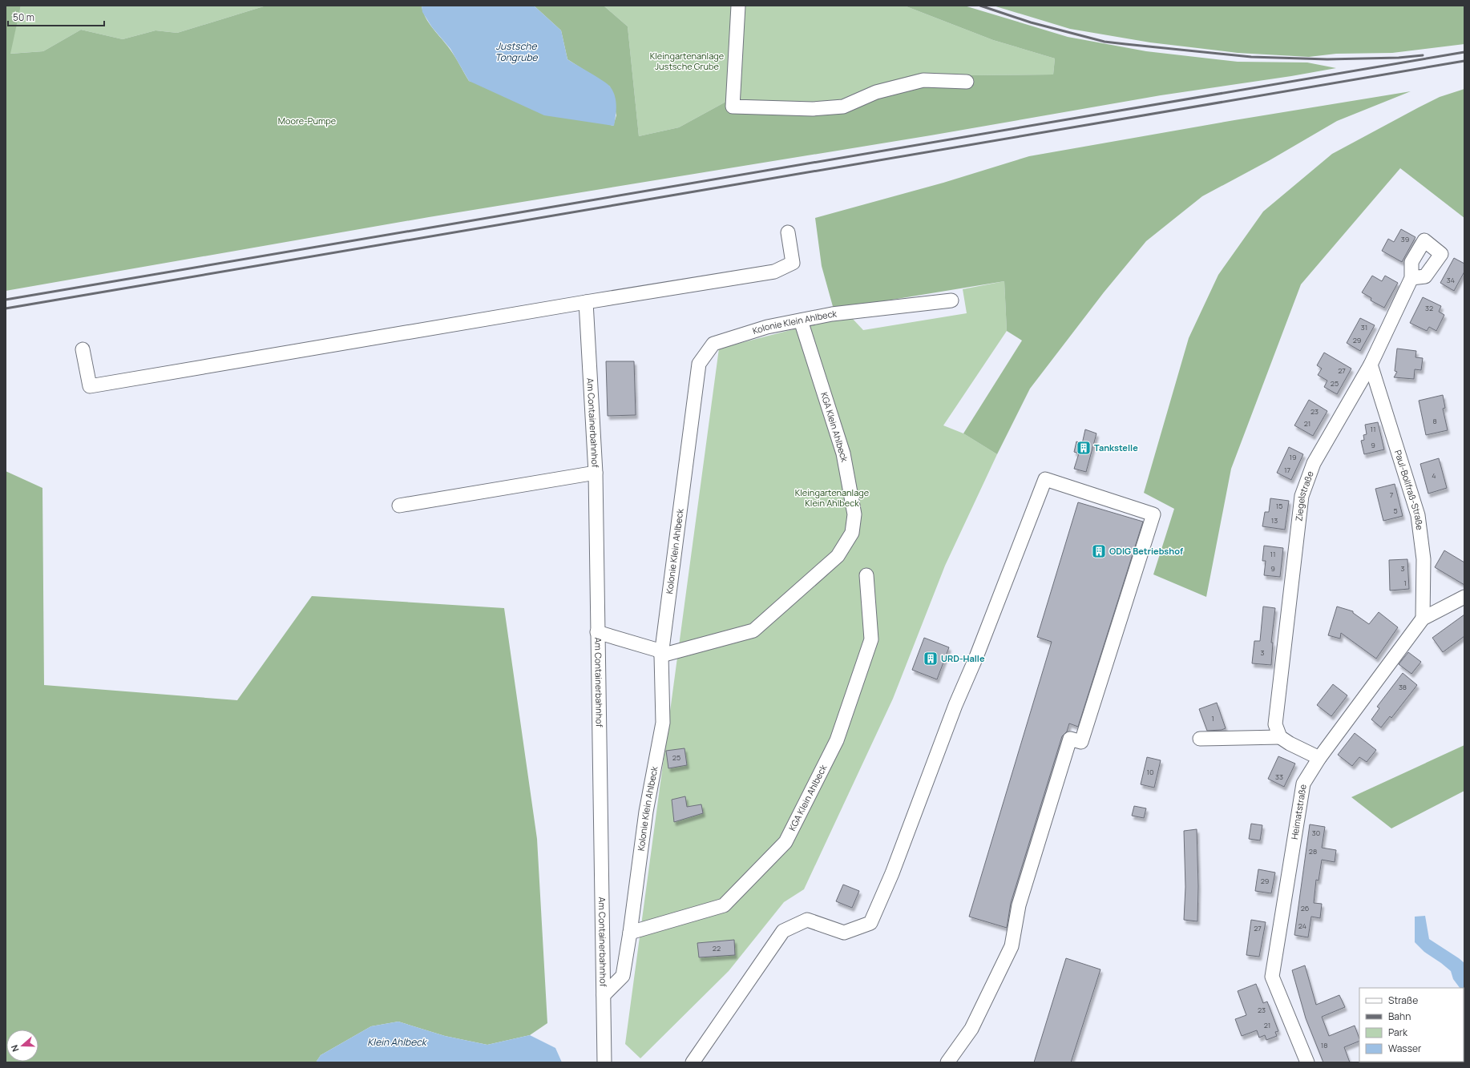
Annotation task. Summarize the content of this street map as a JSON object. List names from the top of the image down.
{
  "streets": {
    "street": [
      "Kolonie Klein Ahlbeck",
      "Am Containerbahnhof",
      "KGA Klein Ahlbeck",
      "Paul-Bollfraß-Straße",
      "Ziegelstraße",
      "Heimatstraße"
    ]
  },
  "crossings": [
    ["Kolonie Klein Ahlbeck", "Am Containerbahnhof"],
    ["Kolonie Klein Ahlbeck", "KGA Klein Ahlbeck"],
    ["Paul-Bollfraß-Straße", "Ziegelstraße"],
    ["Paul-Bollfraß-Straße", "Heimatstraße"]
  ],
  "water": ["Justsche Tongrube", "Klein Ahlbeck"],
  "parks": ["Kleingartenanlage Justsche Grube", "Moore-Pumpe", "Kleingartenanlage Klein Ahlbeck"],
  "places": {
    "building": ["Tankstelle", "ODIG Betriebshof", "URD-Halle"]
  },
  "house_numbers": [
    "39",
    "34",
    "32",
    "31",
    "29",
    "27",
    "25",
    "23",
    "8",
    "21",
    "11",
    "9",
    "19",
    "17",
    "4",
    "7",
    "15",
    "5",
    "13",
    "11",
    "9",
    "3",
    "1",
    "3",
    "38",
    "1",
    "25",
    "10",
    "33",
    "30",
    "28",
    "29",
    "26",
    "24",
    "27",
    "22",
    "23",
    "21",
    "18"
  ],
  "legend": [
    "Straße",
    "Bahn",
    "Park",
    "Wasser"
  ],
  "scale_bar": "50 m",
  "north": "left"
}
